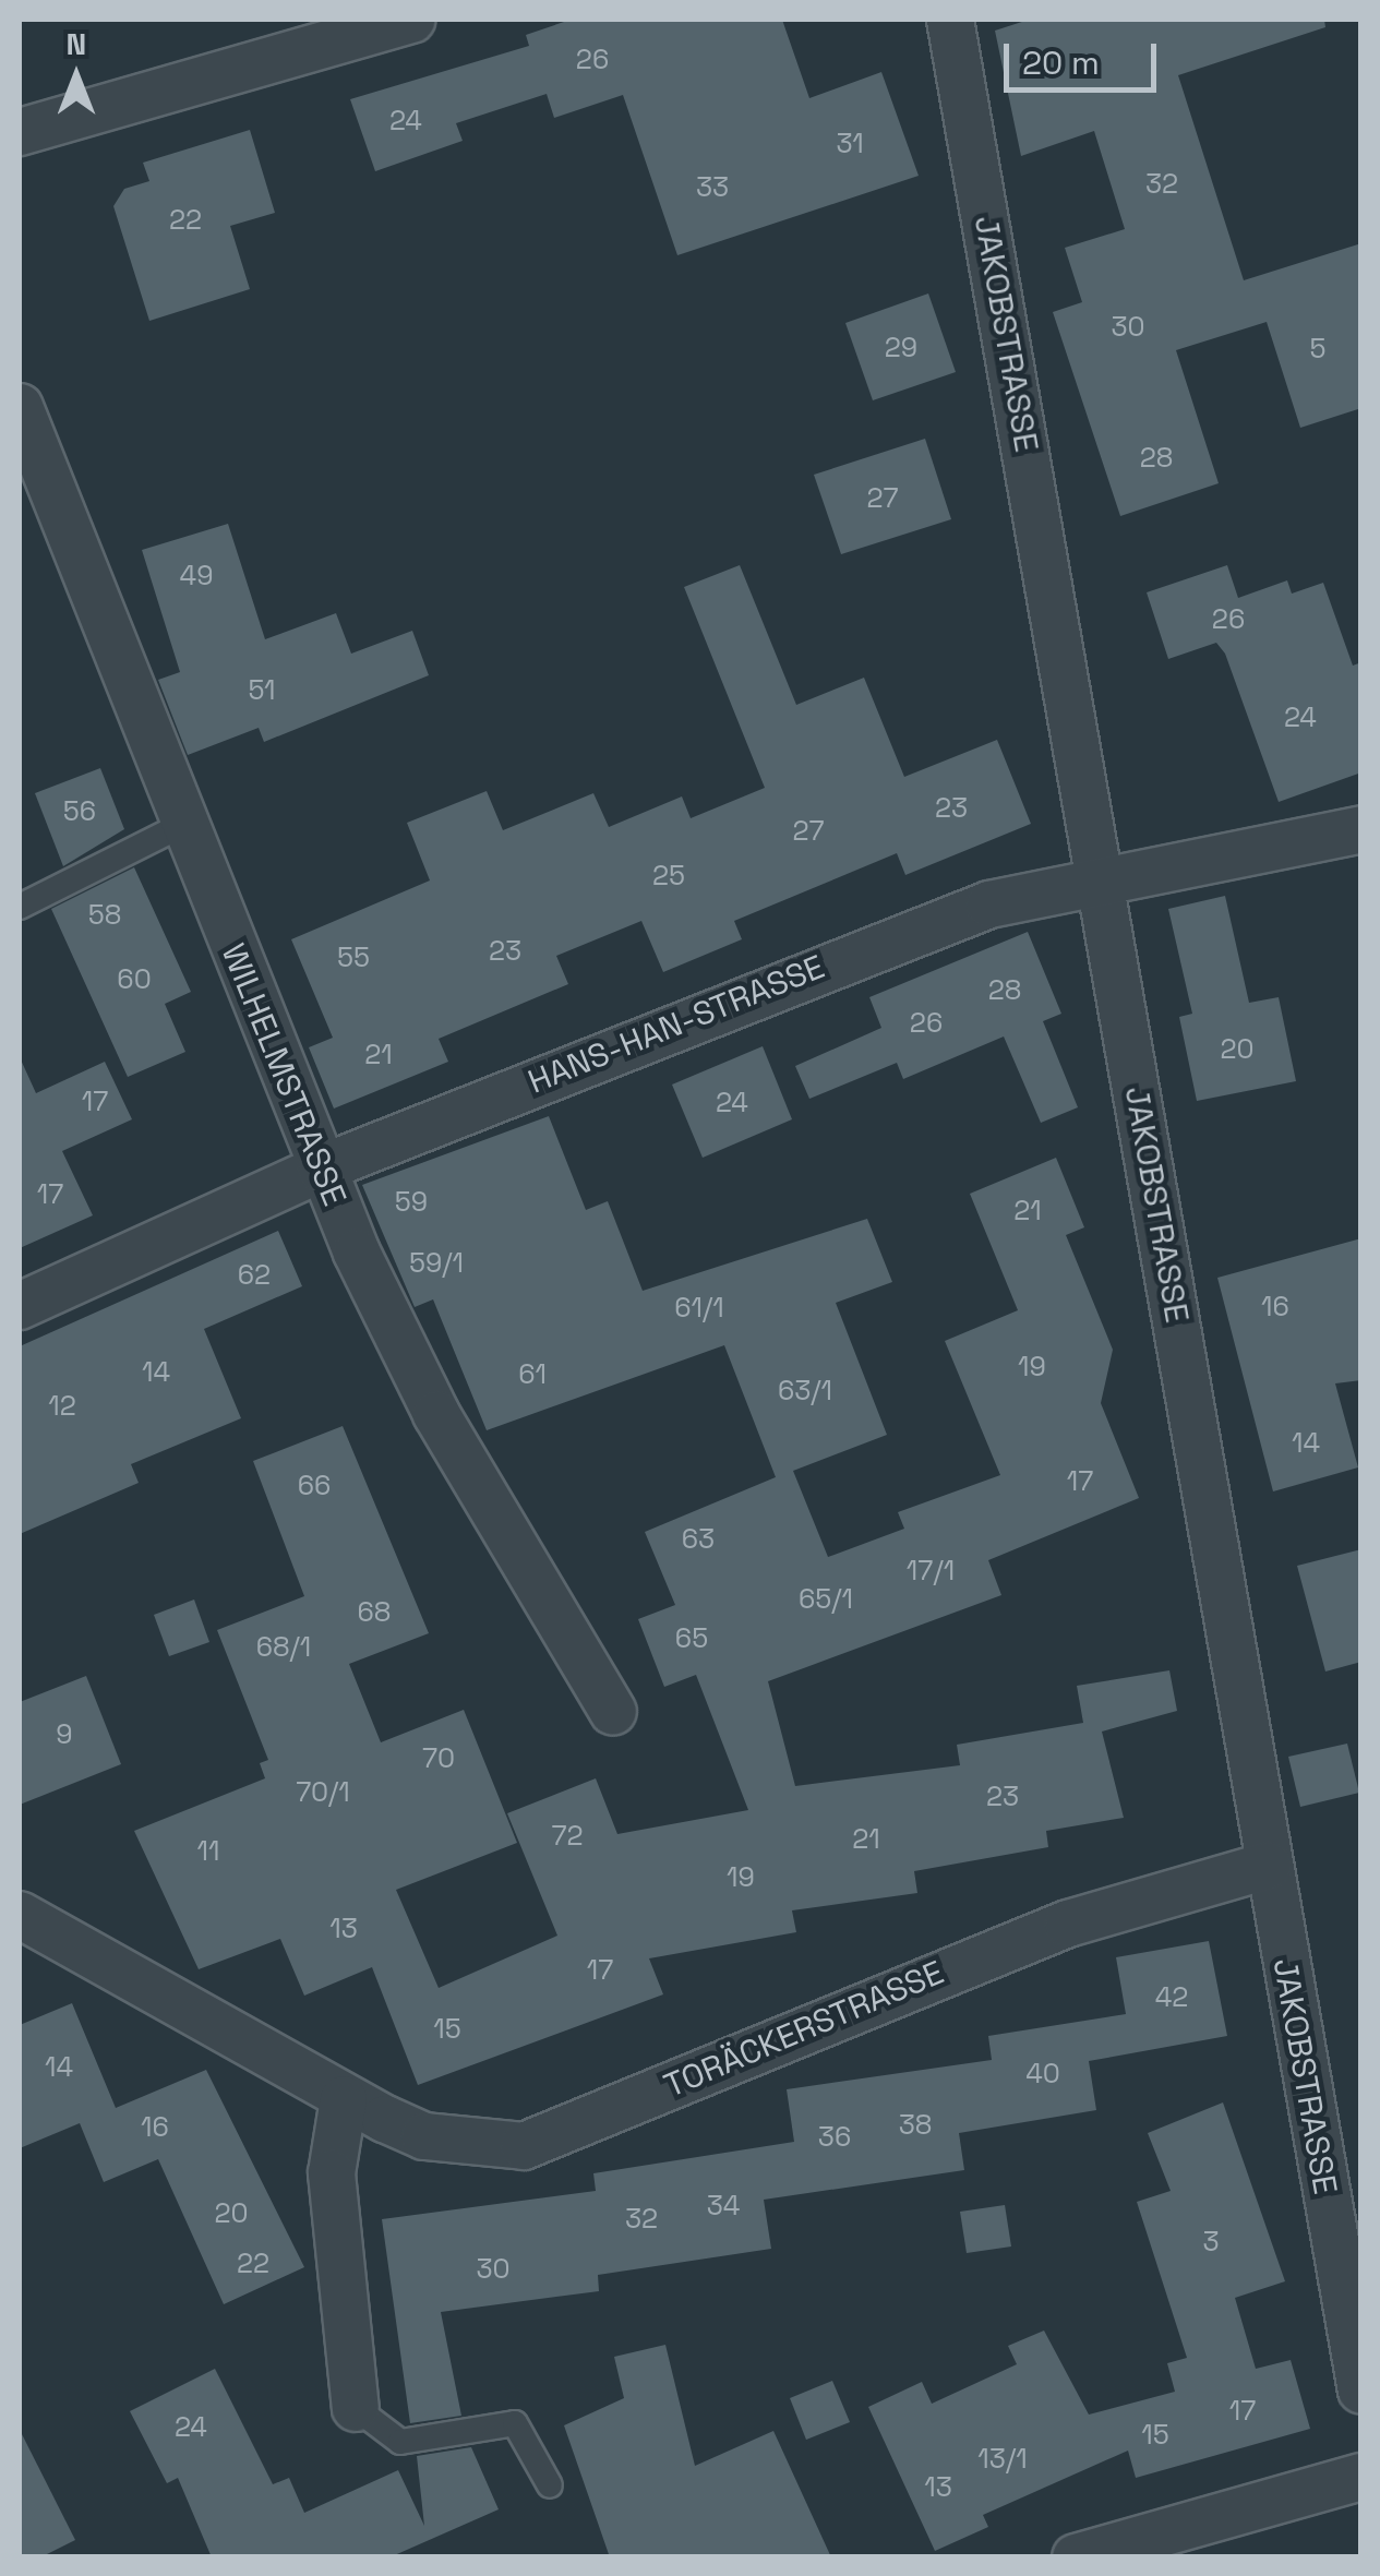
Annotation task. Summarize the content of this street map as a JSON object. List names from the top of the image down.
{
  "streets": {
    "street": [
      "JAKOBSTRASSE",
      "HANS-HAN-STRASSE",
      "WILHELMSTRASSE",
      "TORÄCKERSTRASSE"
    ]
  },
  "crossings": [
    ["JAKOBSTRASSE", "HANS-HAN-STRASSE"],
    ["JAKOBSTRASSE", "TORÄCKERSTRASSE"],
    ["HANS-HAN-STRASSE", "WILHELMSTRASSE"]
  ],
  "house_numbers": [
    "26",
    "24",
    "31",
    "32",
    "33",
    "22",
    "30",
    "29",
    "5",
    "28",
    "27",
    "49",
    "26",
    "51",
    "24",
    "23",
    "56",
    "27",
    "25",
    "58",
    "23",
    "55",
    "60",
    "28",
    "26",
    "20",
    "21",
    "17",
    "24",
    "17",
    "59",
    "21",
    "59/1",
    "62",
    "16",
    "61/1",
    "19",
    "14",
    "61",
    "63/1",
    "12",
    "14",
    "17",
    "66",
    "63",
    "17/1",
    "65/1",
    "68",
    "65",
    "68/1",
    "9",
    "70",
    "70/1",
    "23",
    "72",
    "21",
    "11",
    "19",
    "13",
    "17",
    "42",
    "15",
    "14",
    "40",
    "38",
    "16",
    "36",
    "34",
    "20",
    "32",
    "3",
    "22",
    "30",
    "17",
    "24",
    "15",
    "13/1",
    "13"
  ],
  "scale_bar": "20 m",
  "north": "top"
}
